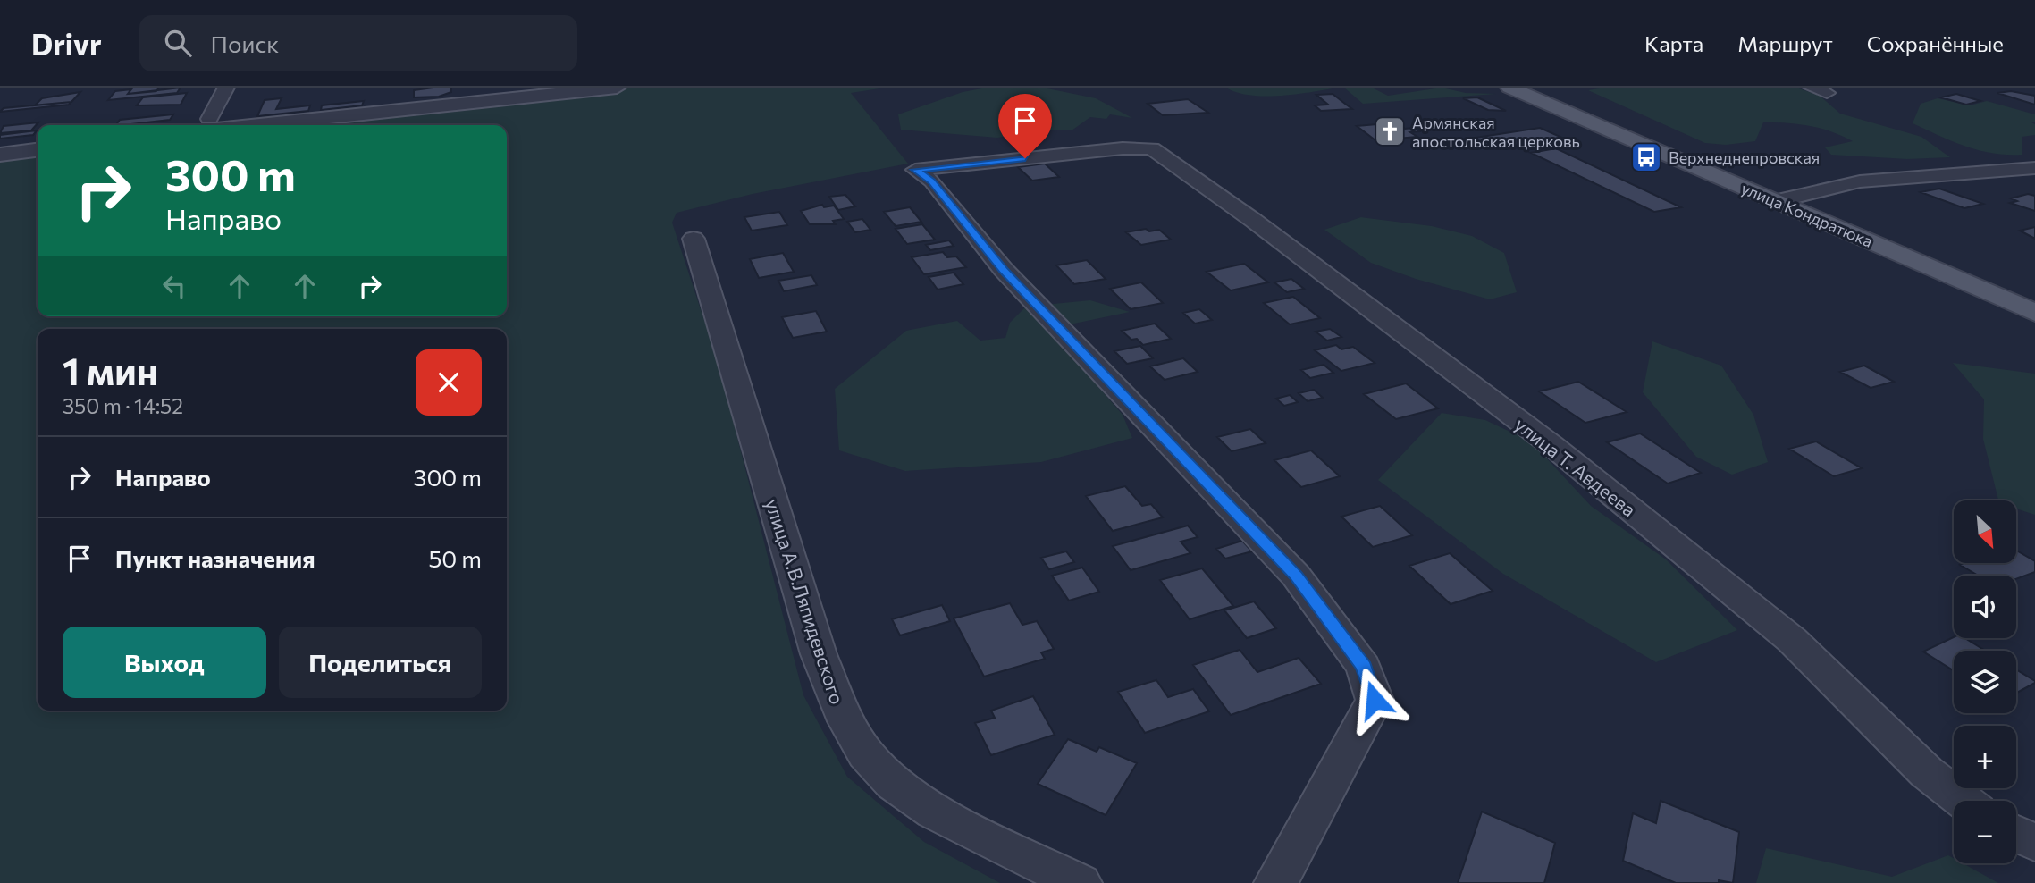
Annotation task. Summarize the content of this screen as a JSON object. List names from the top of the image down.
{
  "streets": {
    "main road": ["улица Кондратюка"],
    "street": ["улица Т. Авдеева", "улица А.В.Ляпидевского"]
  },
  "places": {
    "church": ["Армянская апостольская церковь"],
    "bus stop": ["Верхнеднепровская"]
  },
  "north": "bottom right",
  "page": {
    "header": "Drivr",
    "search": "Поиск",
    "nav": ["Карта", "Маршрут", "Сохранённые"],
    "turn": ["300 m", "Направо"],
    "heading": ["1 мин", "350 m · 14:52"],
    "list": [
      {
        "name": "Направо",
        "value": "300 m"
      },
      {
        "name": "Пункт назначения",
        "value": "50 m"
      }
    ],
    "map_buttons": ["+", "−"],
    "buttons": ["Выход", "Поделиться"]
  }
}
